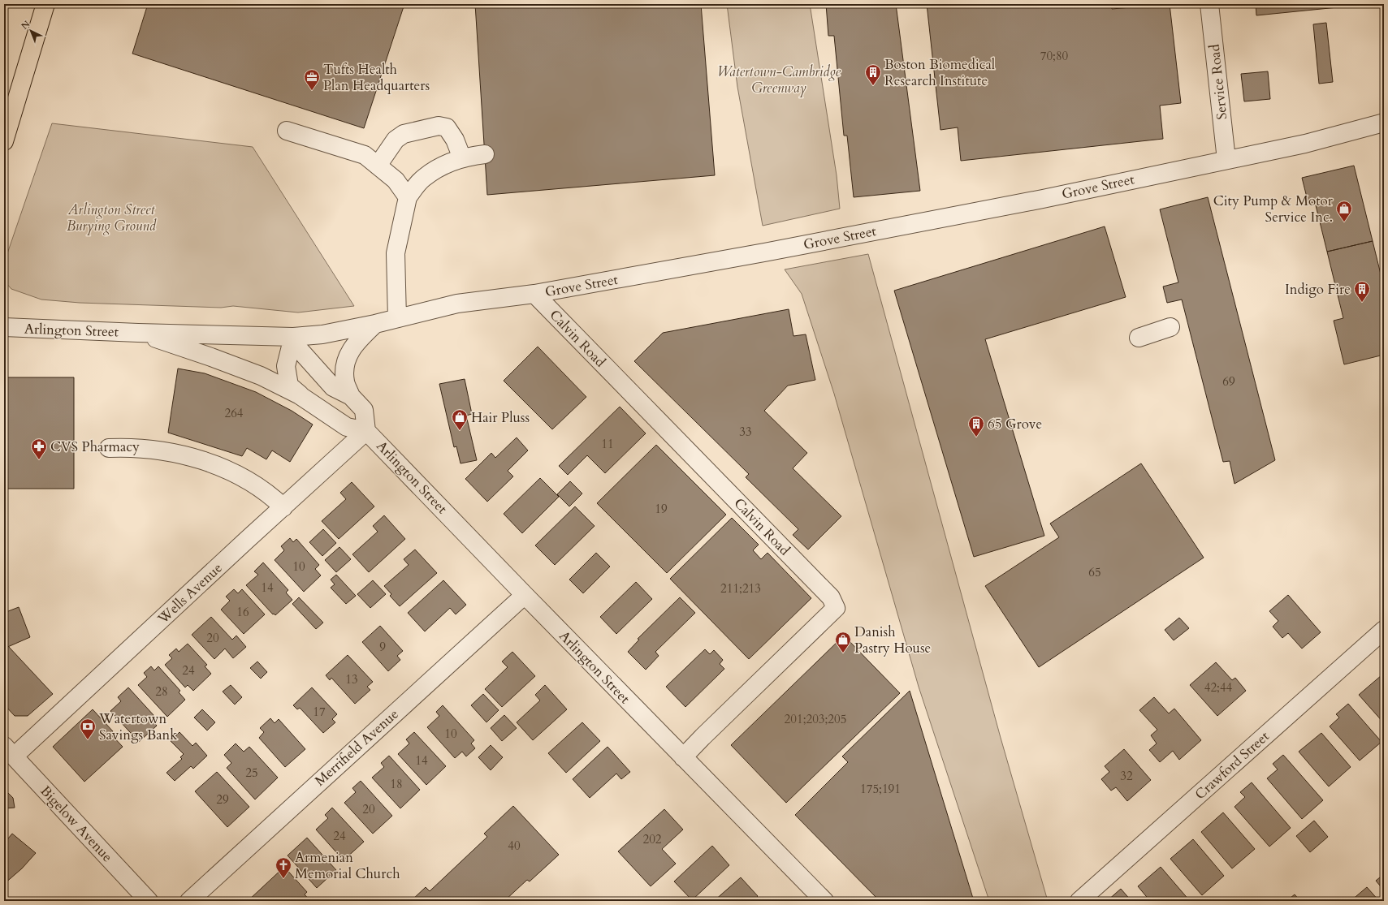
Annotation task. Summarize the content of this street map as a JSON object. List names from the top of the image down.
{
  "streets": {
    "street": [
      "Service Road",
      "Grove Street",
      "Arlington Street",
      "Calvin Road",
      "Wells Avenue",
      "Merrifield Avenue",
      "Crawford Street",
      "Bigelow Avenue"
    ]
  },
  "crossings": [
    ["Service Road", "Grove Street"],
    ["Grove Street", "Arlington Street"],
    ["Grove Street", "Calvin Road"],
    ["Arlington Street", "Calvin Road"],
    ["Arlington Street", "Wells Avenue"],
    ["Arlington Street", "Merrifield Avenue"],
    ["Wells Avenue", "Bigelow Avenue"]
  ],
  "parks": ["Watertown-Cambridge Greenway", "Arlington Street Burying Ground"],
  "places": {
    "building": ["Boston Biomedical Research Institute", "Indigo Fire", "65 Grove"],
    "office": ["Tufts Health Plan Headquarters"],
    "shop": ["City Pump & Motor Service Inc.", "Hair Pluss", "Danish Pastry House"],
    "pharmacy": ["CVS Pharmacy"],
    "bank": ["Watertown Savings Bank"],
    "church": ["Armenian Memorial Church"]
  },
  "house_numbers": [
    "70;80",
    "69",
    "264",
    "33",
    "11",
    "19",
    "10",
    "65",
    "14",
    "211;213",
    "16",
    "20",
    "9",
    "24",
    "13",
    "42;44",
    "28",
    "17",
    "201;203;205",
    "10",
    "14",
    "25",
    "32",
    "18",
    "175;191",
    "29",
    "20",
    "24",
    "202",
    "40"
  ],
  "north": "top left"
}
